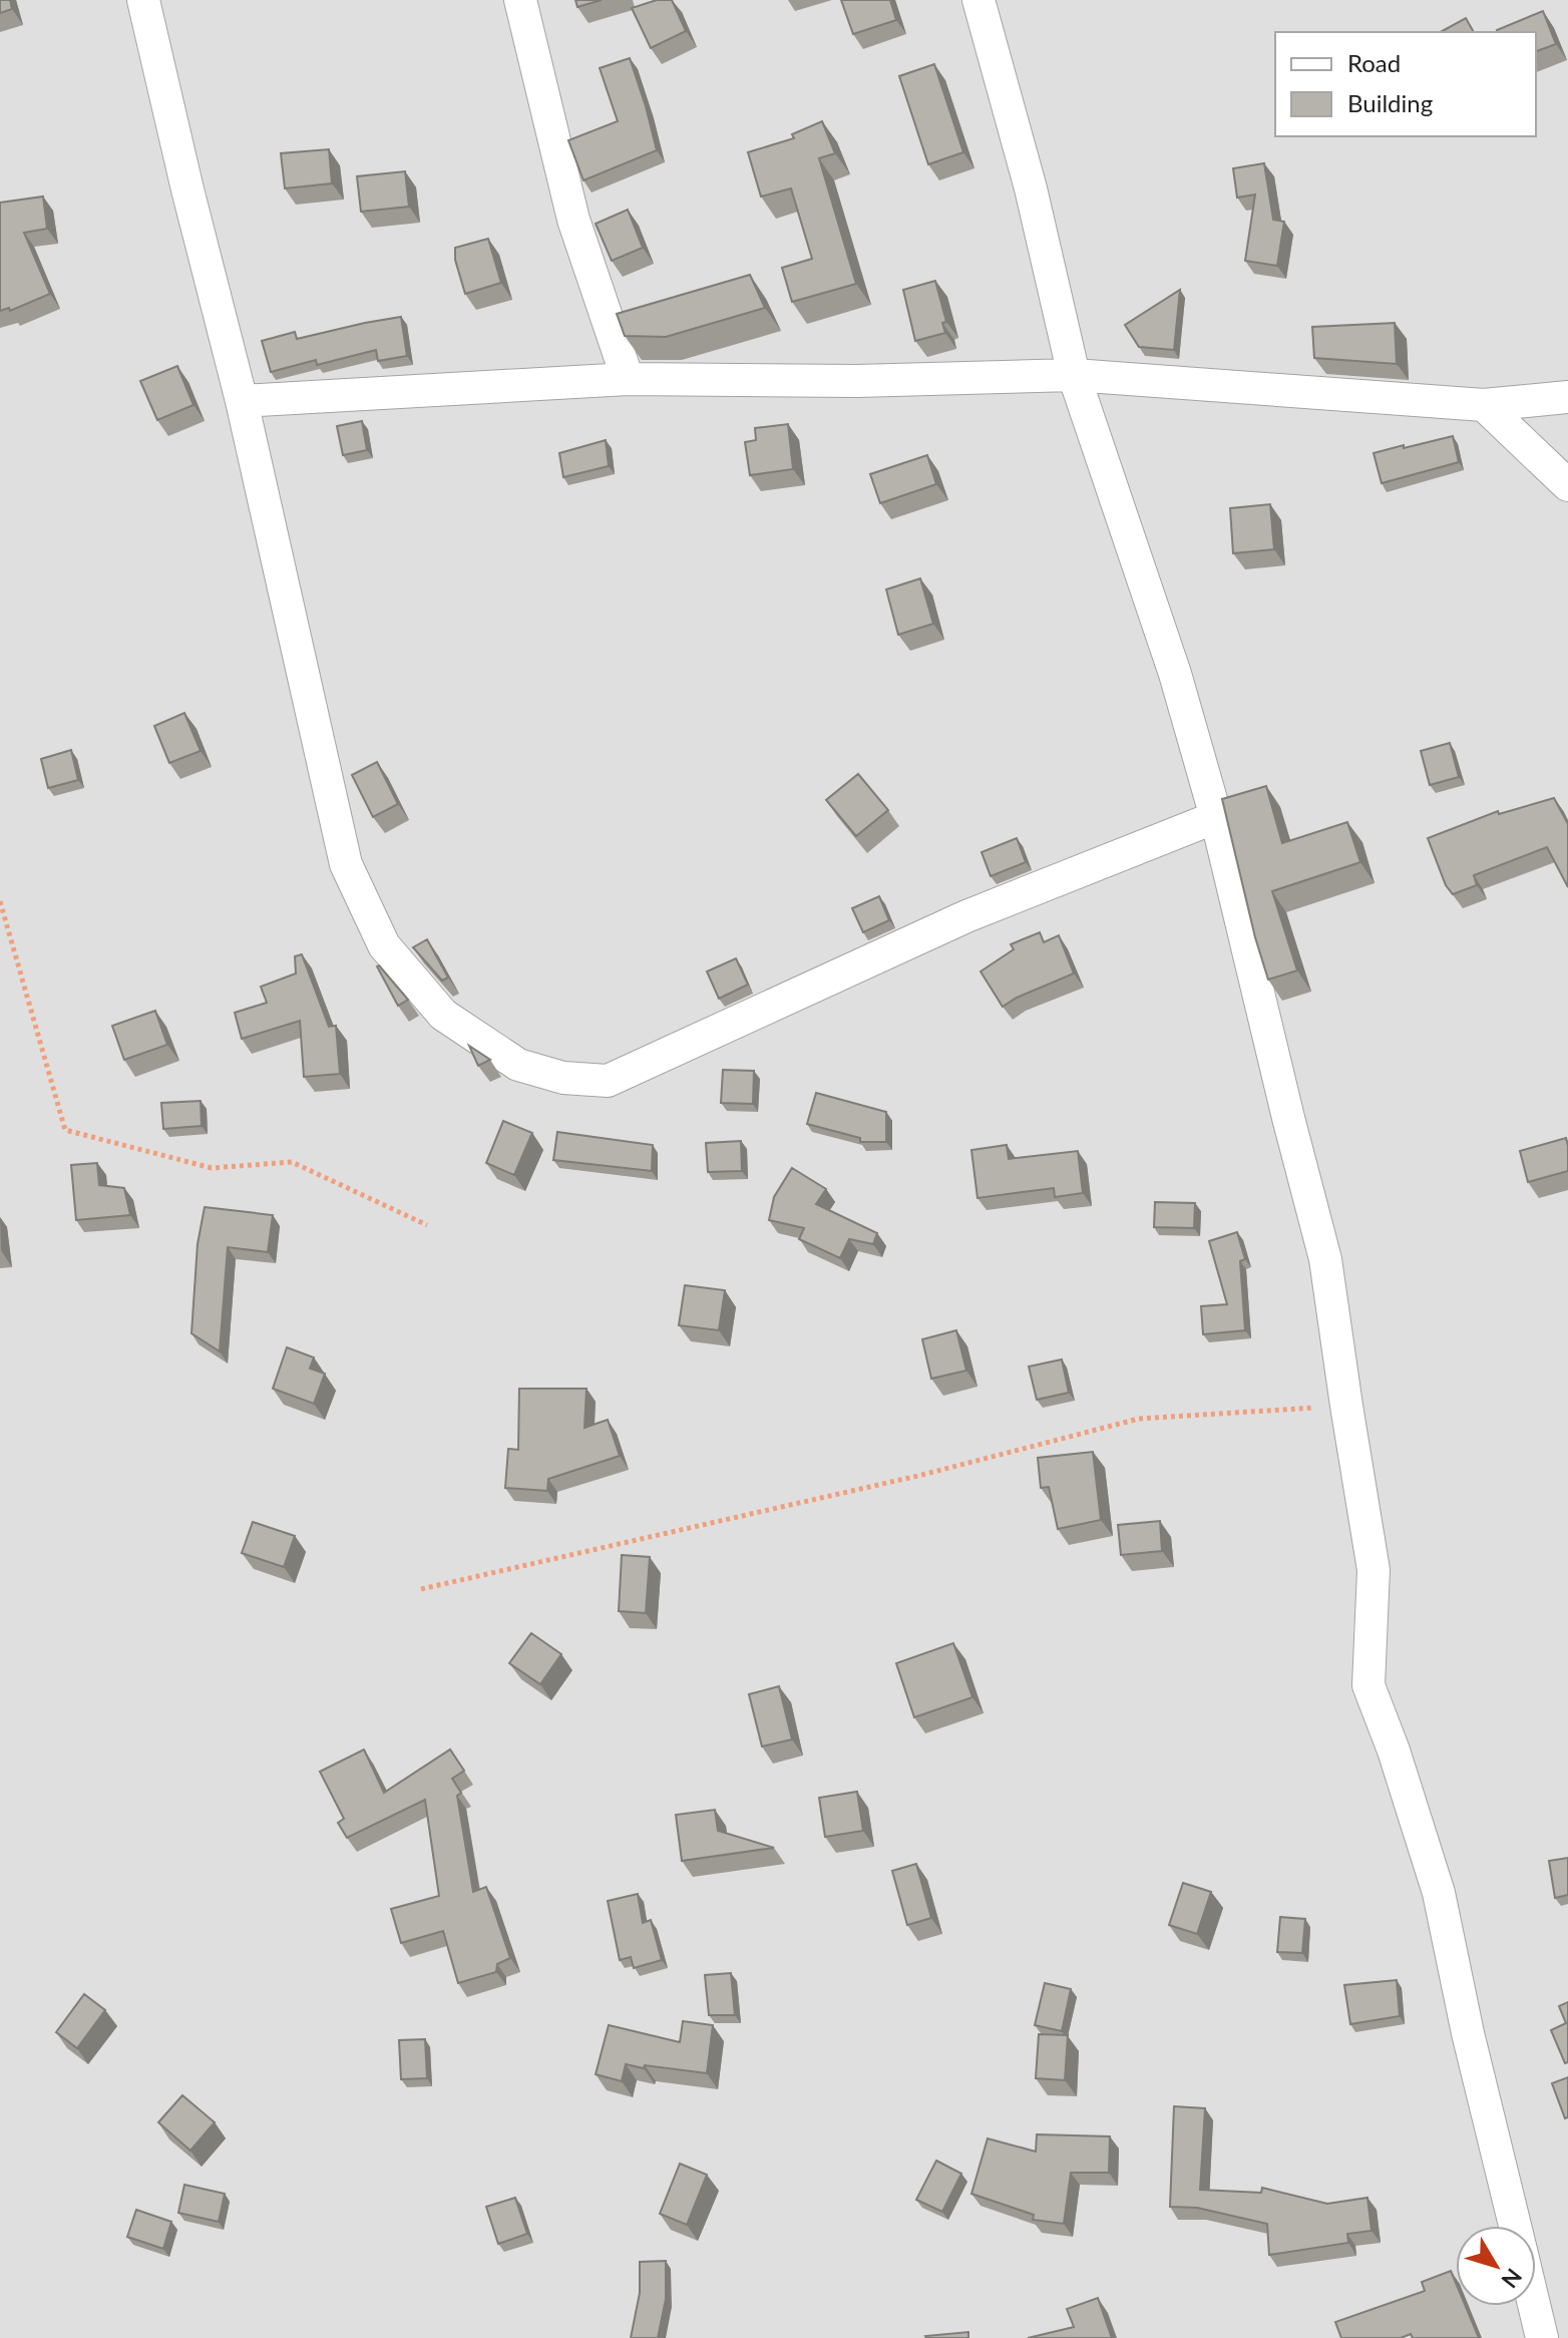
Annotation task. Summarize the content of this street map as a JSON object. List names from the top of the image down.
{
  "legend": ["Road", "Building"],
  "north": "bottom right"
}
